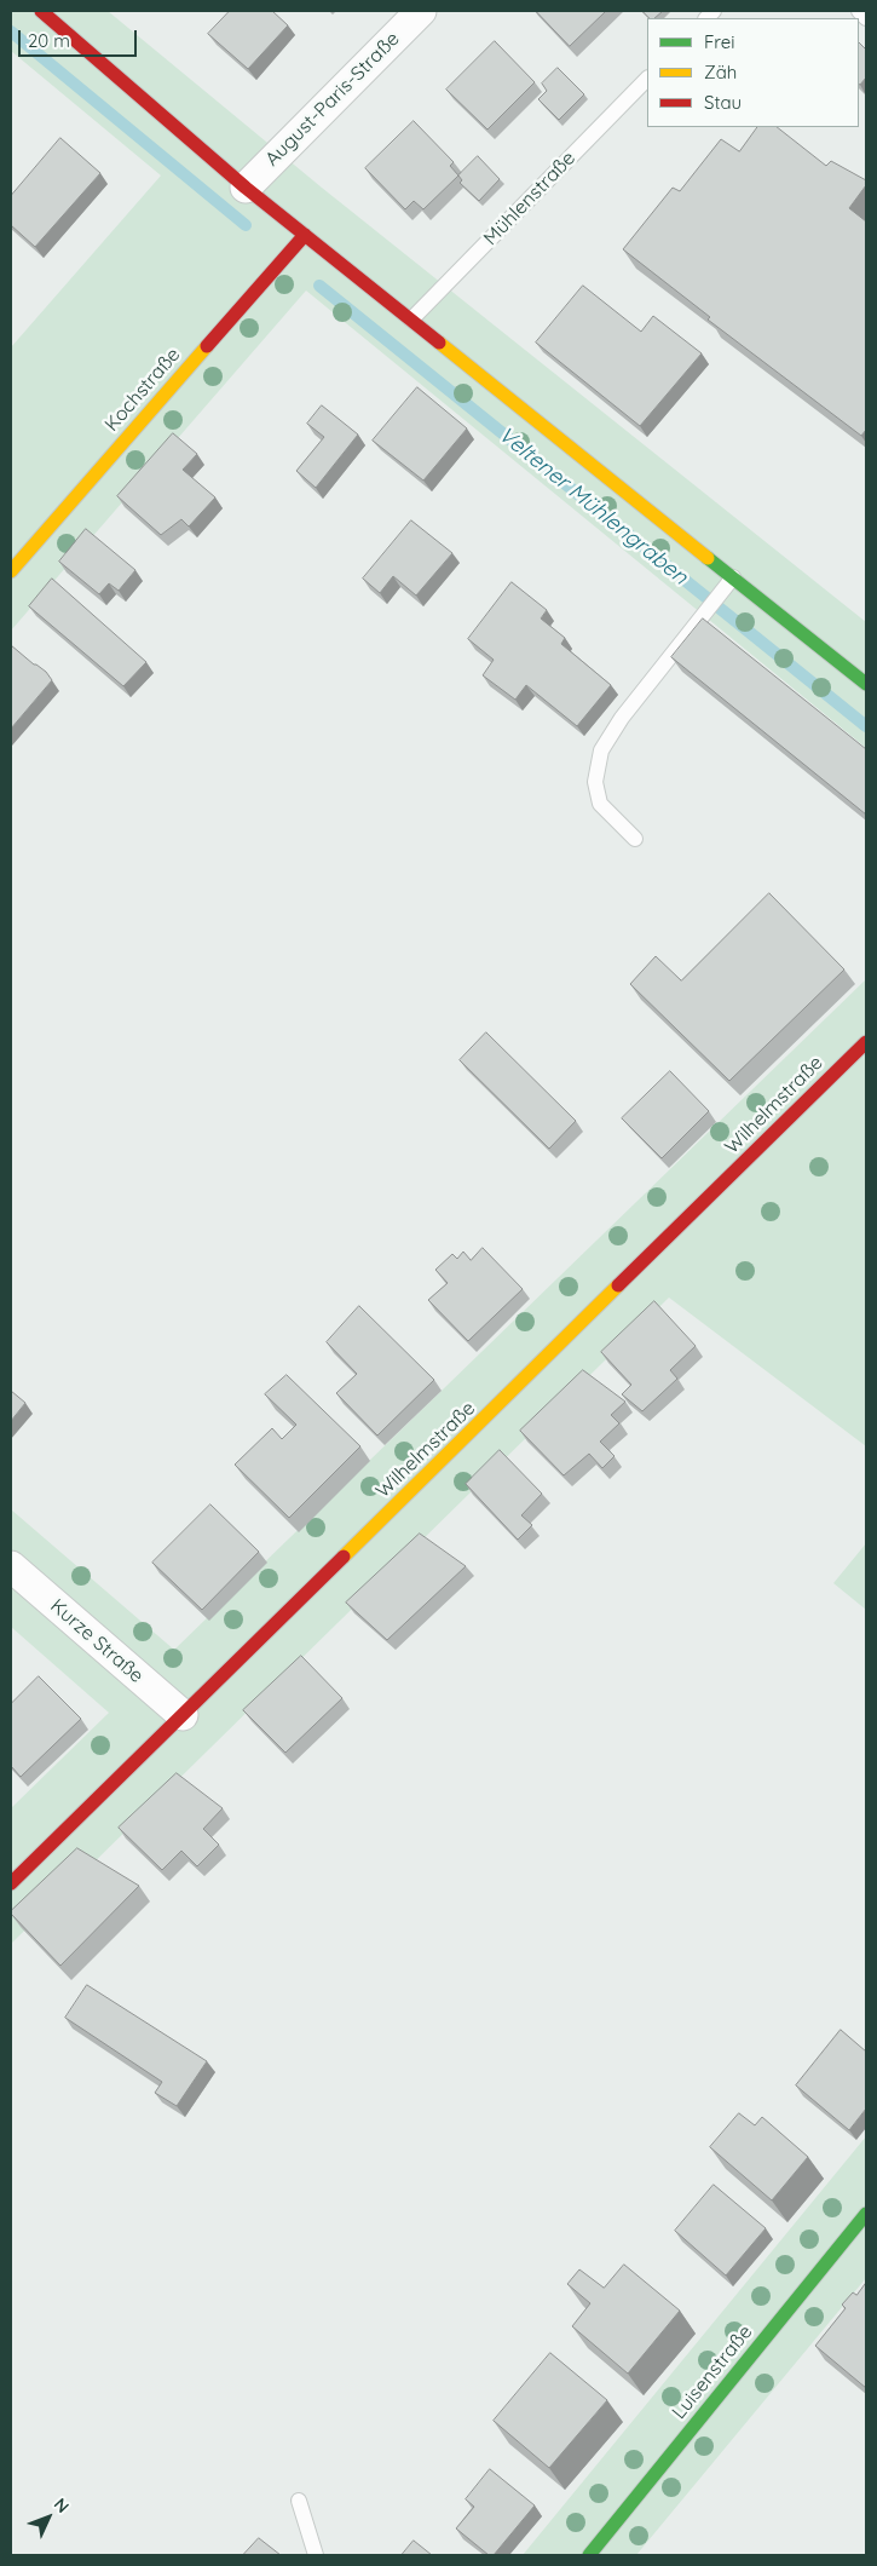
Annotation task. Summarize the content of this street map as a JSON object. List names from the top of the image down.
{
  "streets": {
    "street": [
      "August-Paris-Straße",
      "Kochstraße",
      "Wilhelmstraße",
      "Kurze Straße",
      "Luisenstraße"
    ],
    "lane": ["Mühlenstraße"]
  },
  "crossings": [
    ["Wilhelmstraße", "Kurze Straße"]
  ],
  "water": ["Veltener Mühlengraben"],
  "legend": ["Frei", "Zäh", "Stau"],
  "scale_bar": "20 m",
  "north": "top right"
}
